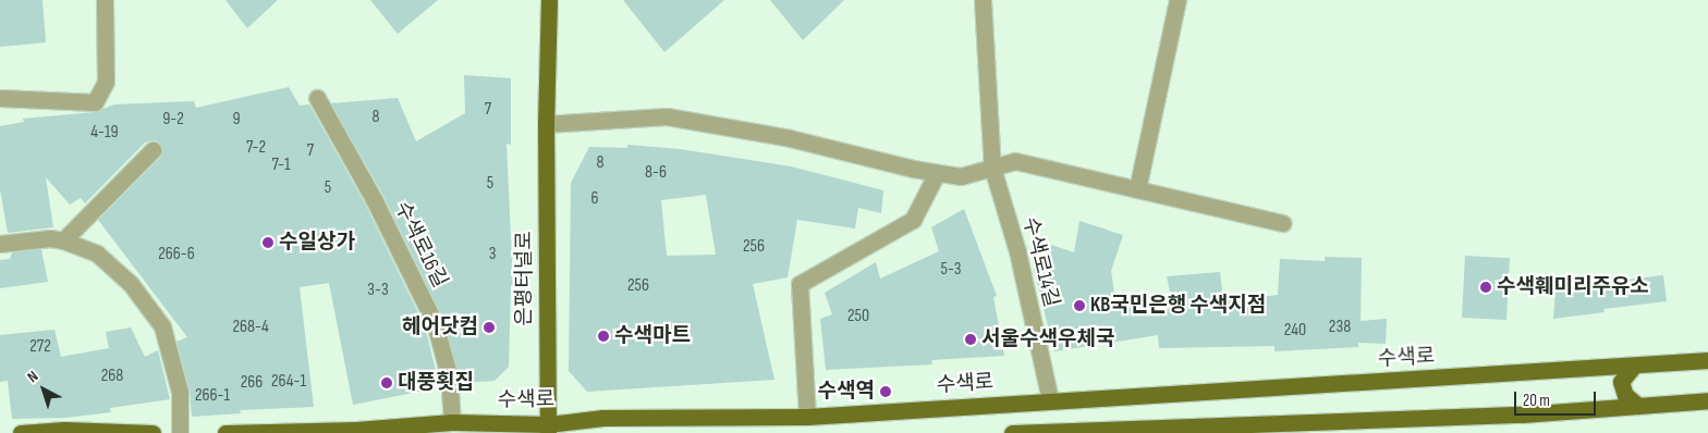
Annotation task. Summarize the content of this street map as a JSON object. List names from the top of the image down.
{
  "streets": {
    "main road": ["은평터널로", "수색로"],
    "street": ["수색로16길", "수색로14길"]
  },
  "crossings": [
    ["수색로16길", "수색로"],
    ["수색로14길", "수색로"],
    ["은평터널로", "수색로"]
  ],
  "places": [
    "수일상가",
    "수색훼미리주유소",
    "KB국민은행 수색지점",
    "헤어닷컴",
    "수색마트",
    "서울수색우체국",
    "대풍횟집",
    "수색역"
  ],
  "house_numbers": [
    "7",
    "8",
    "9-2",
    "9",
    "4-19",
    "7-2",
    "7",
    "8",
    "7-1",
    "8-6",
    "5",
    "5",
    "6",
    "256",
    "266-6",
    "3",
    "5-3",
    "256",
    "3-3",
    "250",
    "268-4",
    "238",
    "240",
    "272",
    "268",
    "264-1",
    "266",
    "266-1"
  ],
  "scale_bar": "20 m",
  "north": "top left"
}
